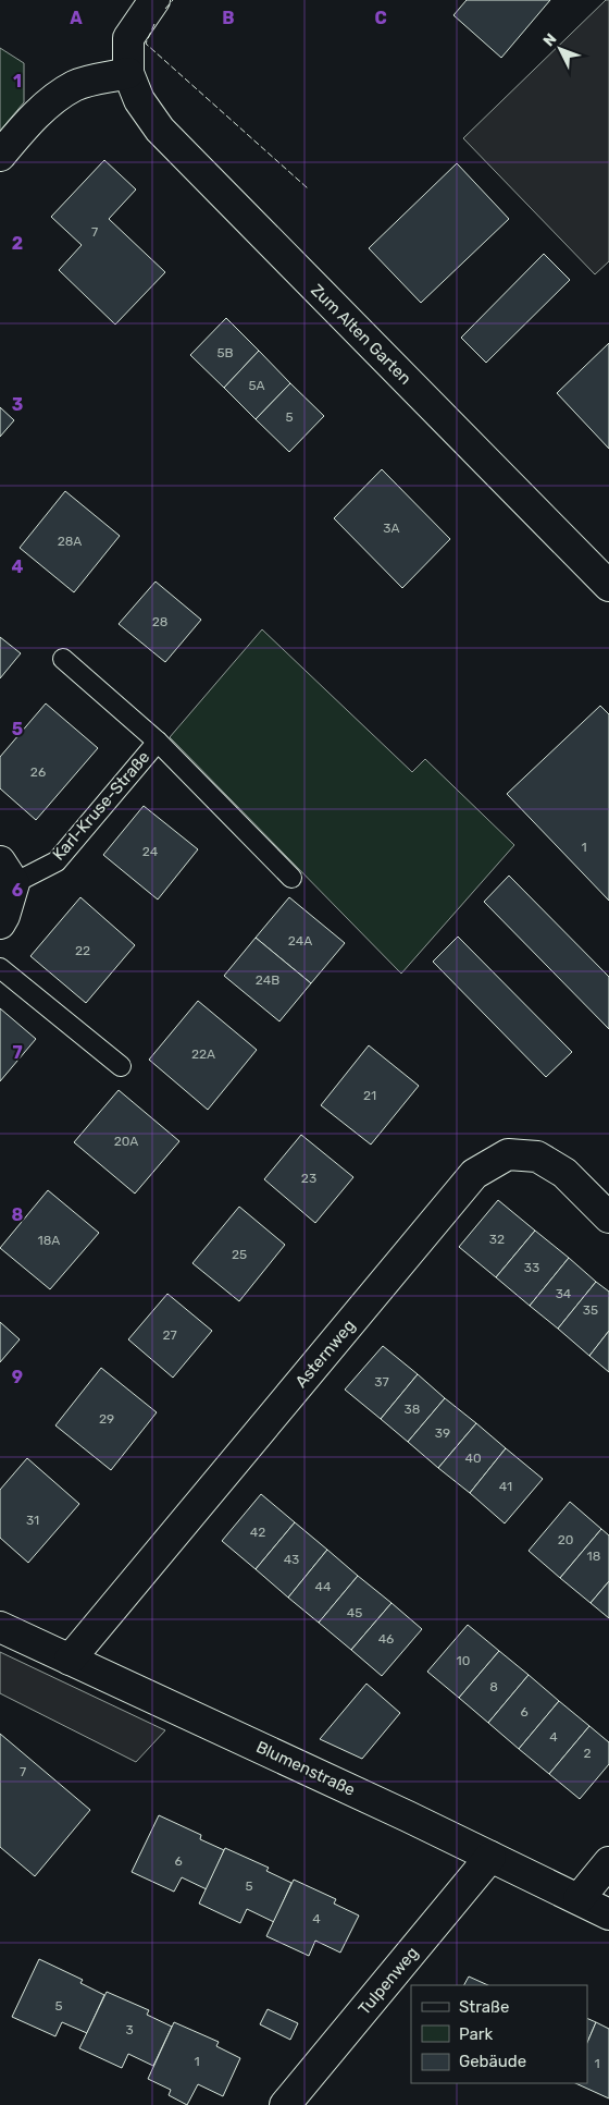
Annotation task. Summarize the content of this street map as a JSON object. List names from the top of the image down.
{
  "streets": {
    "street": [
      "Zum Alten Garten",
      "Karl-Kruse-Straße",
      "Asternweg",
      "Blumenstraße",
      "Tulpenweg"
    ]
  },
  "crossings": [
    ["Asternweg", "Blumenstraße"],
    ["Blumenstraße", "Tulpenweg"]
  ],
  "house_numbers": [
    "7",
    "5B",
    "5A",
    "5",
    "3A",
    "28A",
    "28",
    "26",
    "1",
    "24",
    "24A",
    "22",
    "24B",
    "22A",
    "21",
    "20A",
    "23",
    "32",
    "18A",
    "25",
    "33",
    "34",
    "35",
    "27",
    "37",
    "38",
    "29",
    "39",
    "40",
    "41",
    "31",
    "42",
    "20",
    "18",
    "43",
    "44",
    "45",
    "46",
    "10",
    "8",
    "6",
    "4",
    "2",
    "7",
    "6",
    "5",
    "4",
    "5",
    "3",
    "1",
    "1"
  ],
  "legend": ["Straße", "Park", "Gebäude"],
  "north": "top left",
  "grid": {
    "columns": ["A", "B", "C"],
    "rows": [
      "1",
      "2",
      "3",
      "4",
      "5",
      "6",
      "7",
      "8",
      "9"
    ]
  }
}
